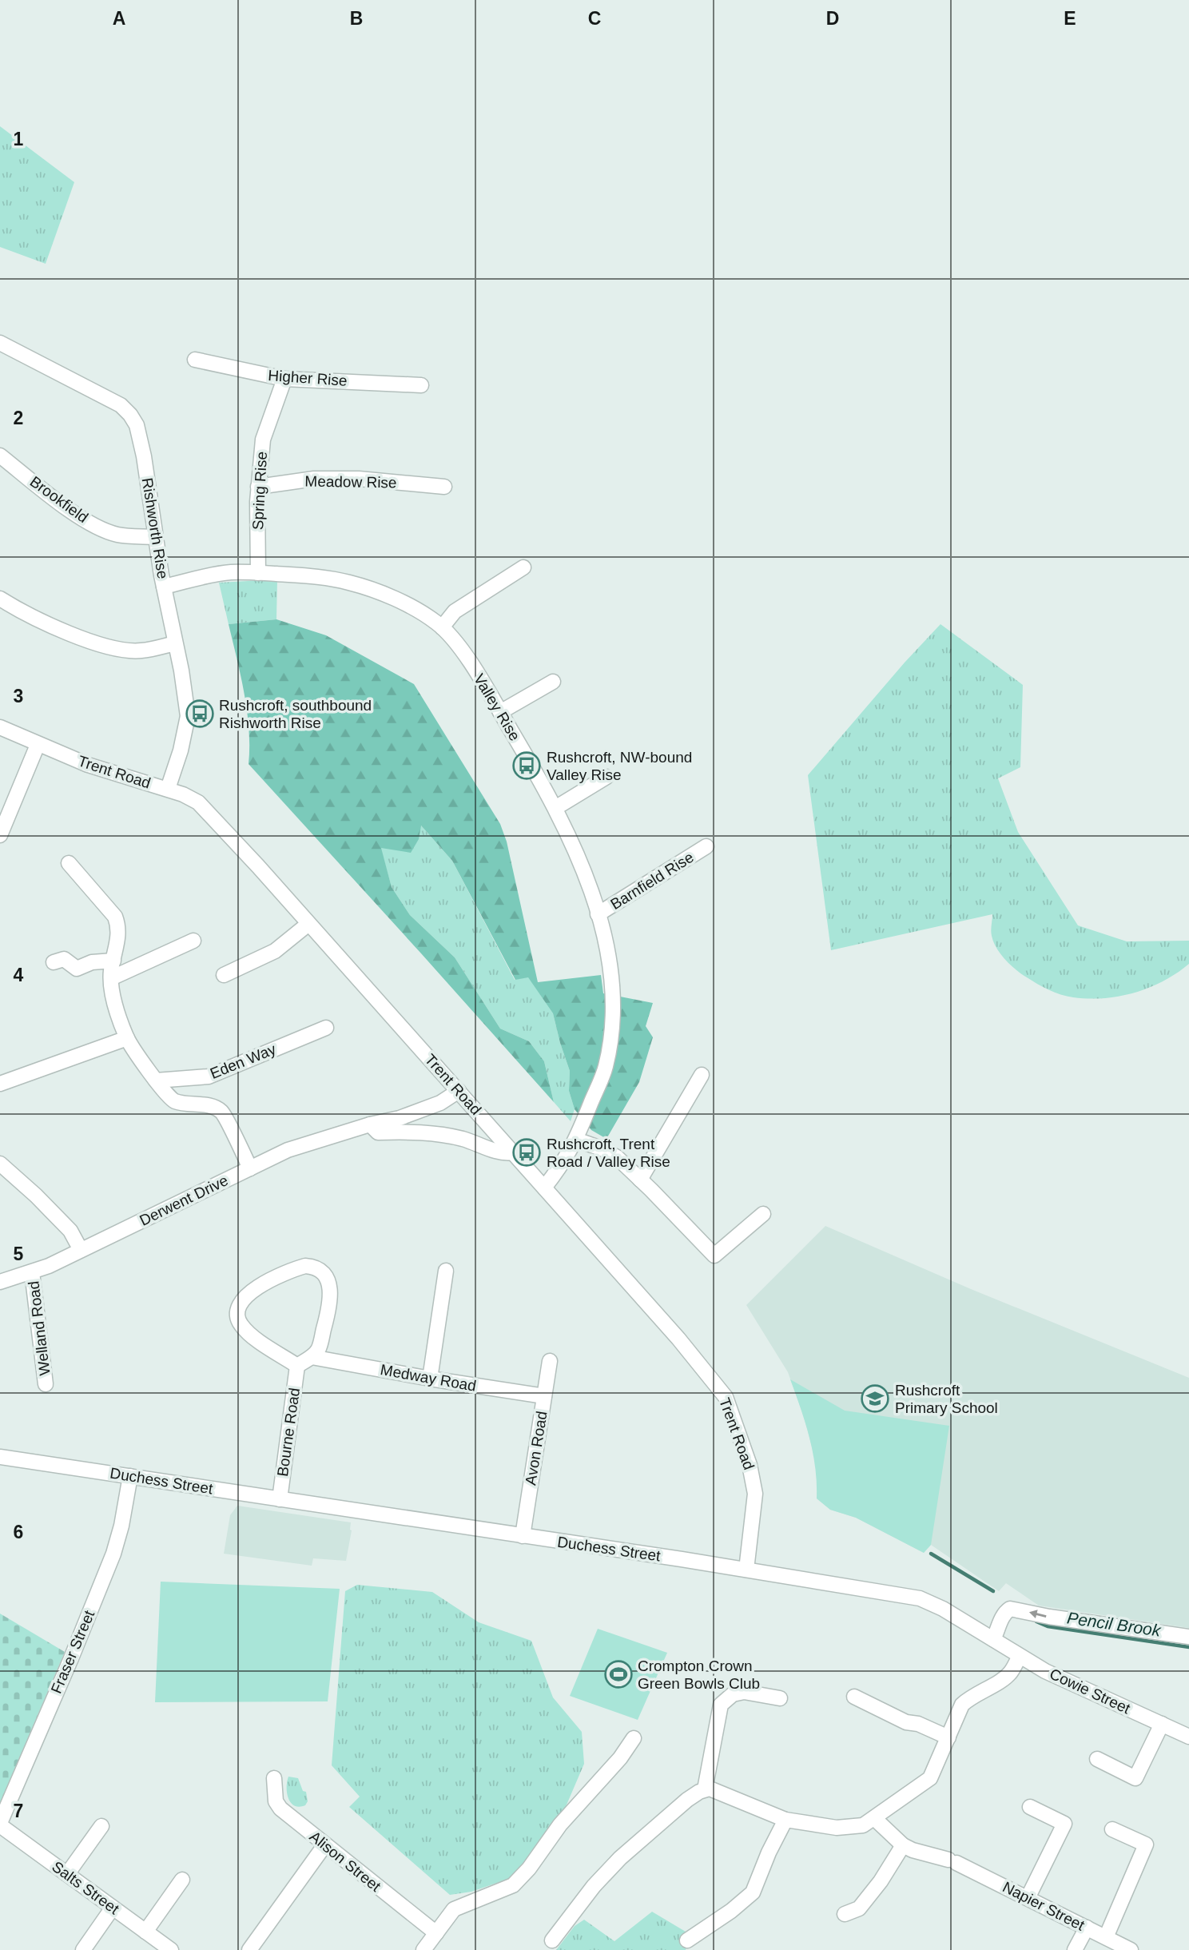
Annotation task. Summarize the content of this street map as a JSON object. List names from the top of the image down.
{
  "streets": {
    "street": [
      "Higher Rise",
      "Meadow Rise",
      "Spring Rise",
      "Brookfield",
      "Rishworth Rise",
      "Valley Rise",
      "Trent Road",
      "Barnfield Rise",
      "Eden Way",
      "Derwent Drive",
      "Welland Road",
      "Medway Road",
      "Bourne Road",
      "Avon Road",
      "Duchess Street",
      "Fraser Street",
      "Cowie Street",
      "Alison Street",
      "Salts Street",
      "Napier Street"
    ]
  },
  "crossings": [
    ["Higher Rise", "Spring Rise"],
    ["Meadow Rise", "Spring Rise"],
    ["Spring Rise", "Valley Rise"],
    ["Brookfield", "Rishworth Rise"],
    ["Rishworth Rise", "Valley Rise"],
    ["Rishworth Rise", "Trent Road"],
    ["Valley Rise", "Trent Road"],
    ["Valley Rise", "Barnfield Rise"],
    ["Trent Road", "Derwent Drive"],
    ["Trent Road", "Duchess Street"],
    ["Derwent Drive", "Welland Road"],
    ["Medway Road", "Bourne Road"],
    ["Medway Road", "Avon Road"],
    ["Bourne Road", "Duchess Street"],
    ["Avon Road", "Duchess Street"],
    ["Duchess Street", "Fraser Street"],
    ["Duchess Street", "Cowie Street"],
    ["Fraser Street", "Salts Street"]
  ],
  "water": ["Pencil Brook"],
  "places": {
    "bus stop": ["Rushcroft, southbound Rishworth Rise", "Rushcroft, NW-bound Valley Rise", "Rushcroft, Trent Road / Valley Rise"],
    "school or university": ["Rushcroft Primary School"],
    "sports": ["Crompton Crown Green Bowls Club"]
  },
  "grid": {
    "columns": [
      "A",
      "B",
      "C",
      "D",
      "E"
    ],
    "rows": [
      "1",
      "2",
      "3",
      "4",
      "5",
      "6",
      "7"
    ]
  }
}
